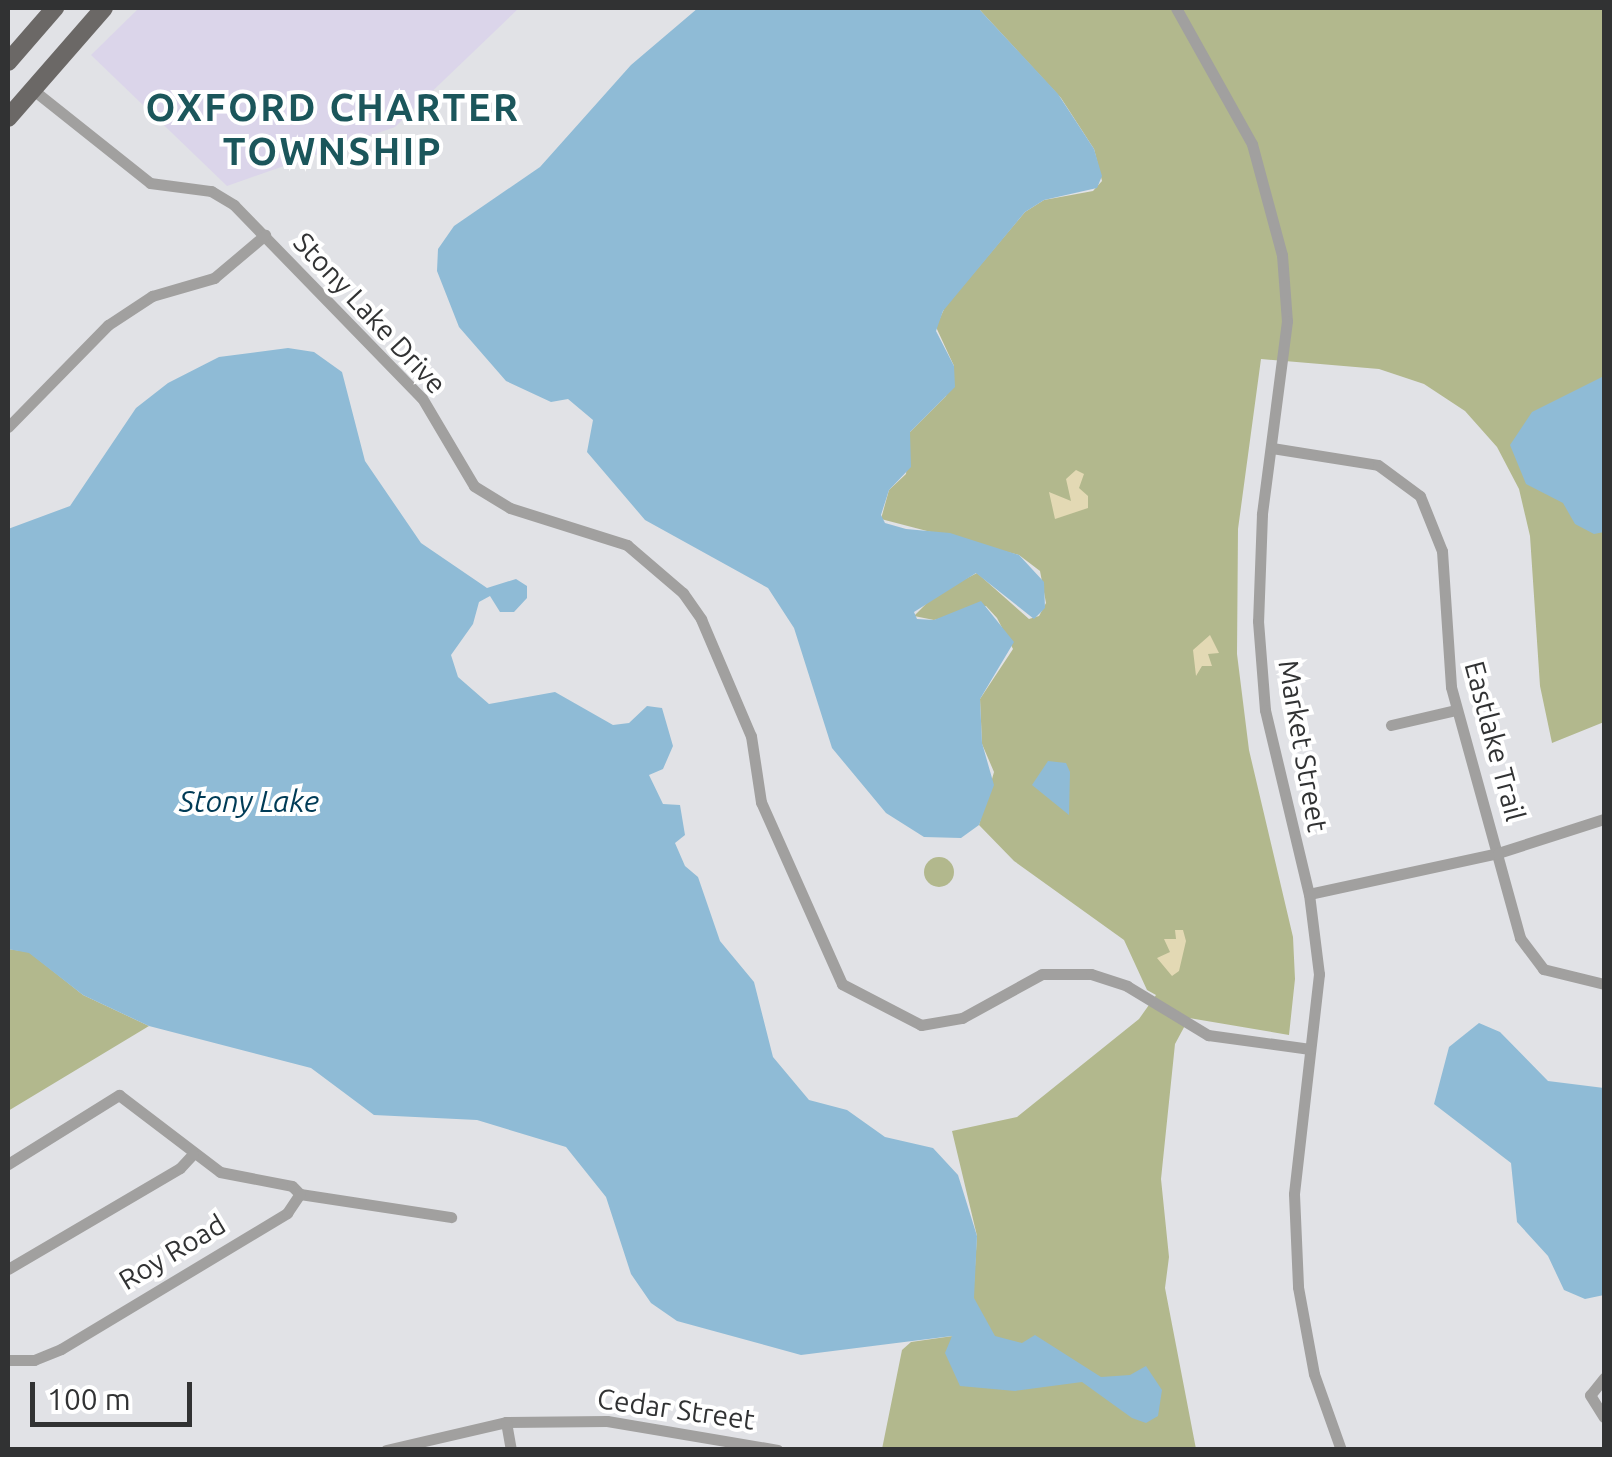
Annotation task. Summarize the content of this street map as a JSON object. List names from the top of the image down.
{
  "streets": {
    "street": [
      "Stony Lake Drive",
      "Eastlake Trail",
      "Market Street",
      "Roy Road",
      "Cedar Street"
    ]
  },
  "crossings": [
    ["Stony Lake Drive", "Market Street"],
    ["Eastlake Trail", "Market Street"]
  ],
  "districts": ["OXFORD CHARTER TOWNSHIP"],
  "water": ["Stony Lake"],
  "scale_bar": "100 m"
}
